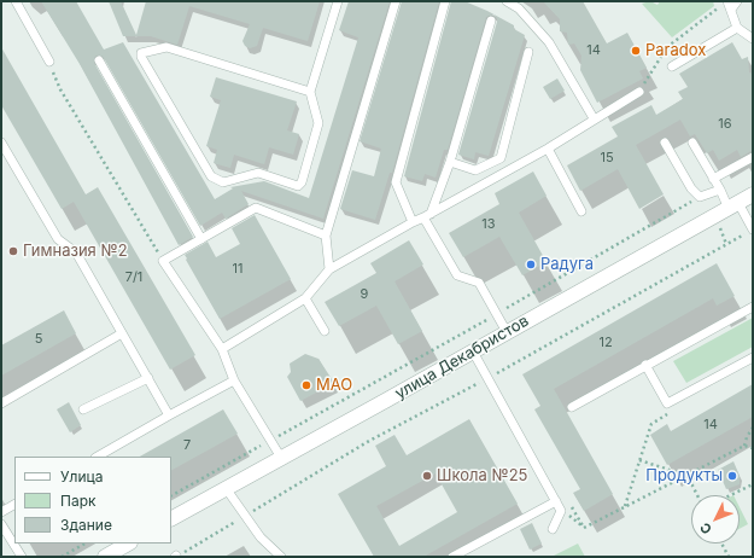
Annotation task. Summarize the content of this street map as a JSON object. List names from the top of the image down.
{
  "streets": {
    "street": ["улица Декабристов"]
  },
  "places": [
    "Paradox",
    "Гимназия №2",
    "Радуга",
    "МАО",
    "Школа №25",
    "Продукты"
  ],
  "house_numbers": [
    "14",
    "16",
    "15",
    "13",
    "11",
    "7/1",
    "9",
    "5",
    "12",
    "14",
    "7"
  ],
  "legend": ["Улица", "Парк", "Здание"],
  "north": "bottom left"
}
